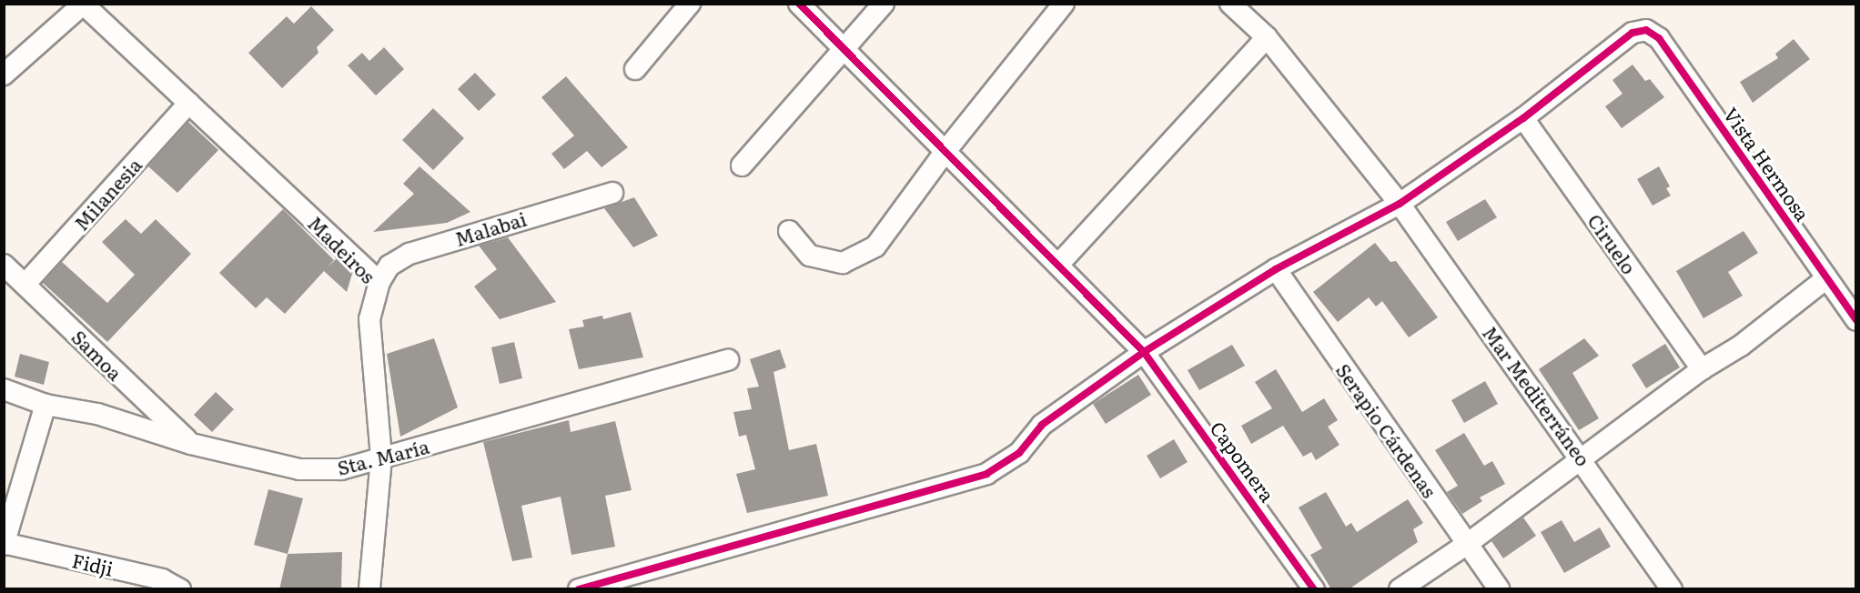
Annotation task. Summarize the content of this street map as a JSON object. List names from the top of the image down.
{
  "streets": {
    "street": [
      "Vista Hermosa",
      "Milanesia",
      "Malabai",
      "Ciruelo",
      "Madeiros",
      "Samoa",
      "Mar Mediterráneo",
      "Serapio Cárdenas",
      "Sta. María",
      "Capomera",
      "Fidji"
    ]
  },
  "crossings": [
    ["Vista Hermosa", "Ciruelo"],
    ["Milanesia", "Madeiros"],
    ["Milanesia", "Samoa"],
    ["Malabai", "Madeiros"],
    ["Madeiros", "Sta. María"],
    ["Samoa", "Sta. María"]
  ]
}
